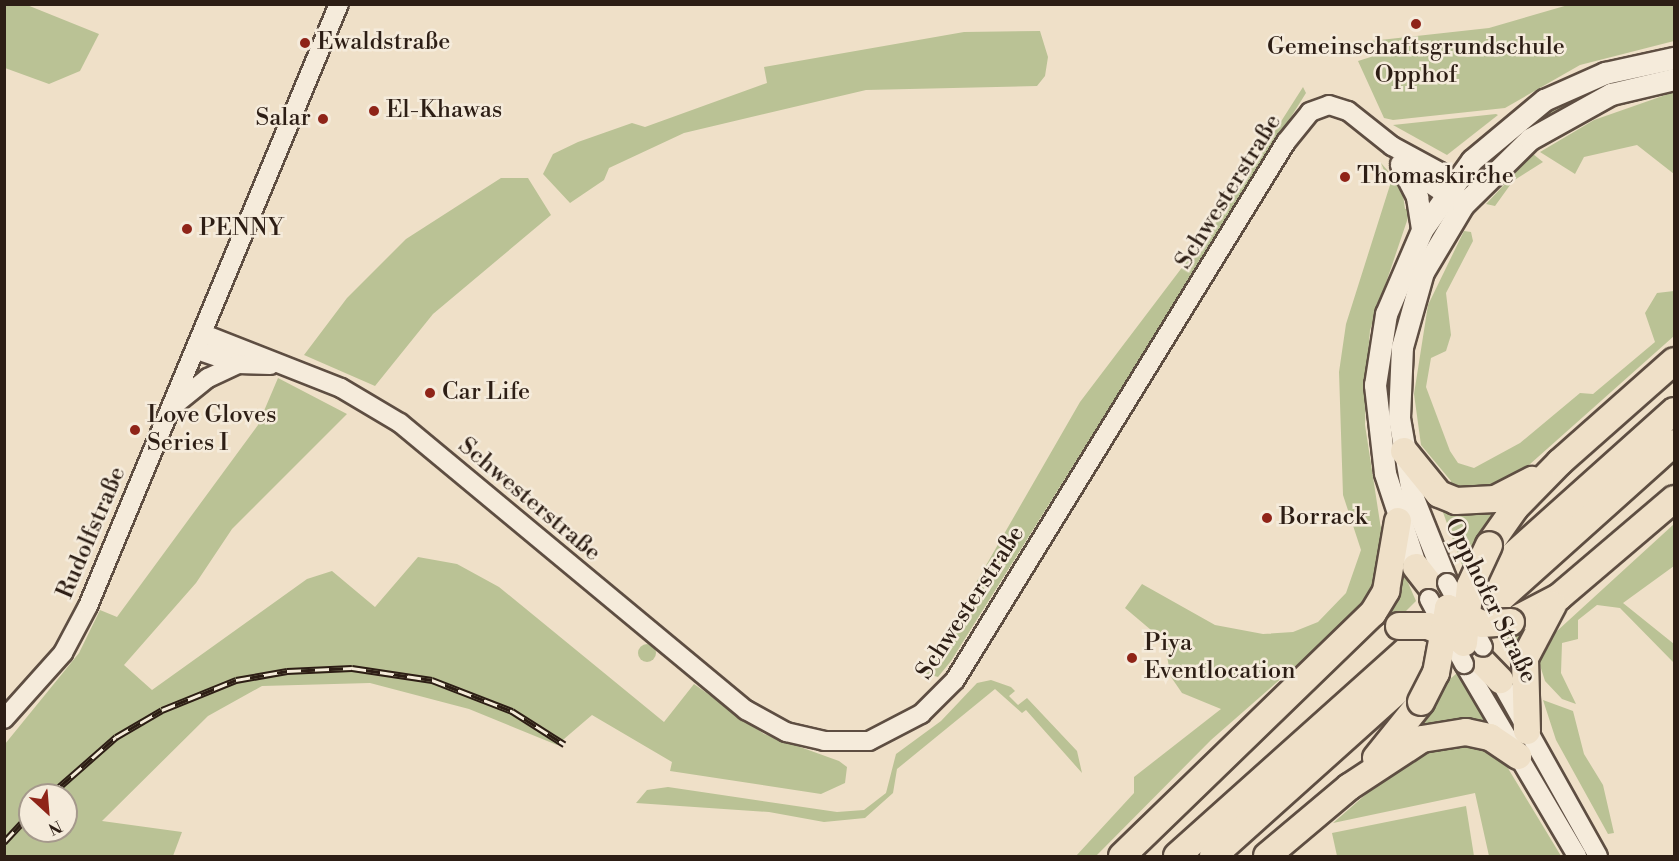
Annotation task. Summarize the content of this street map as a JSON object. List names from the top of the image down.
{
  "streets": {
    "main road": ["Opphofer Straße"],
    "street": ["Schwesterstraße", "Rudolfstraße"]
  },
  "crossings": [
    ["Schwesterstraße", "Rudolfstraße"]
  ],
  "places": [
    "Gemeinschaftsgrundschule Opphof",
    "Ewaldstraße",
    "El-Khawas",
    "Salar",
    "Thomaskirche",
    "PENNY",
    "Car Life",
    "Love Gloves Series I",
    "Borrack",
    "Piya Eventlocation"
  ],
  "north": "bottom right"
}
